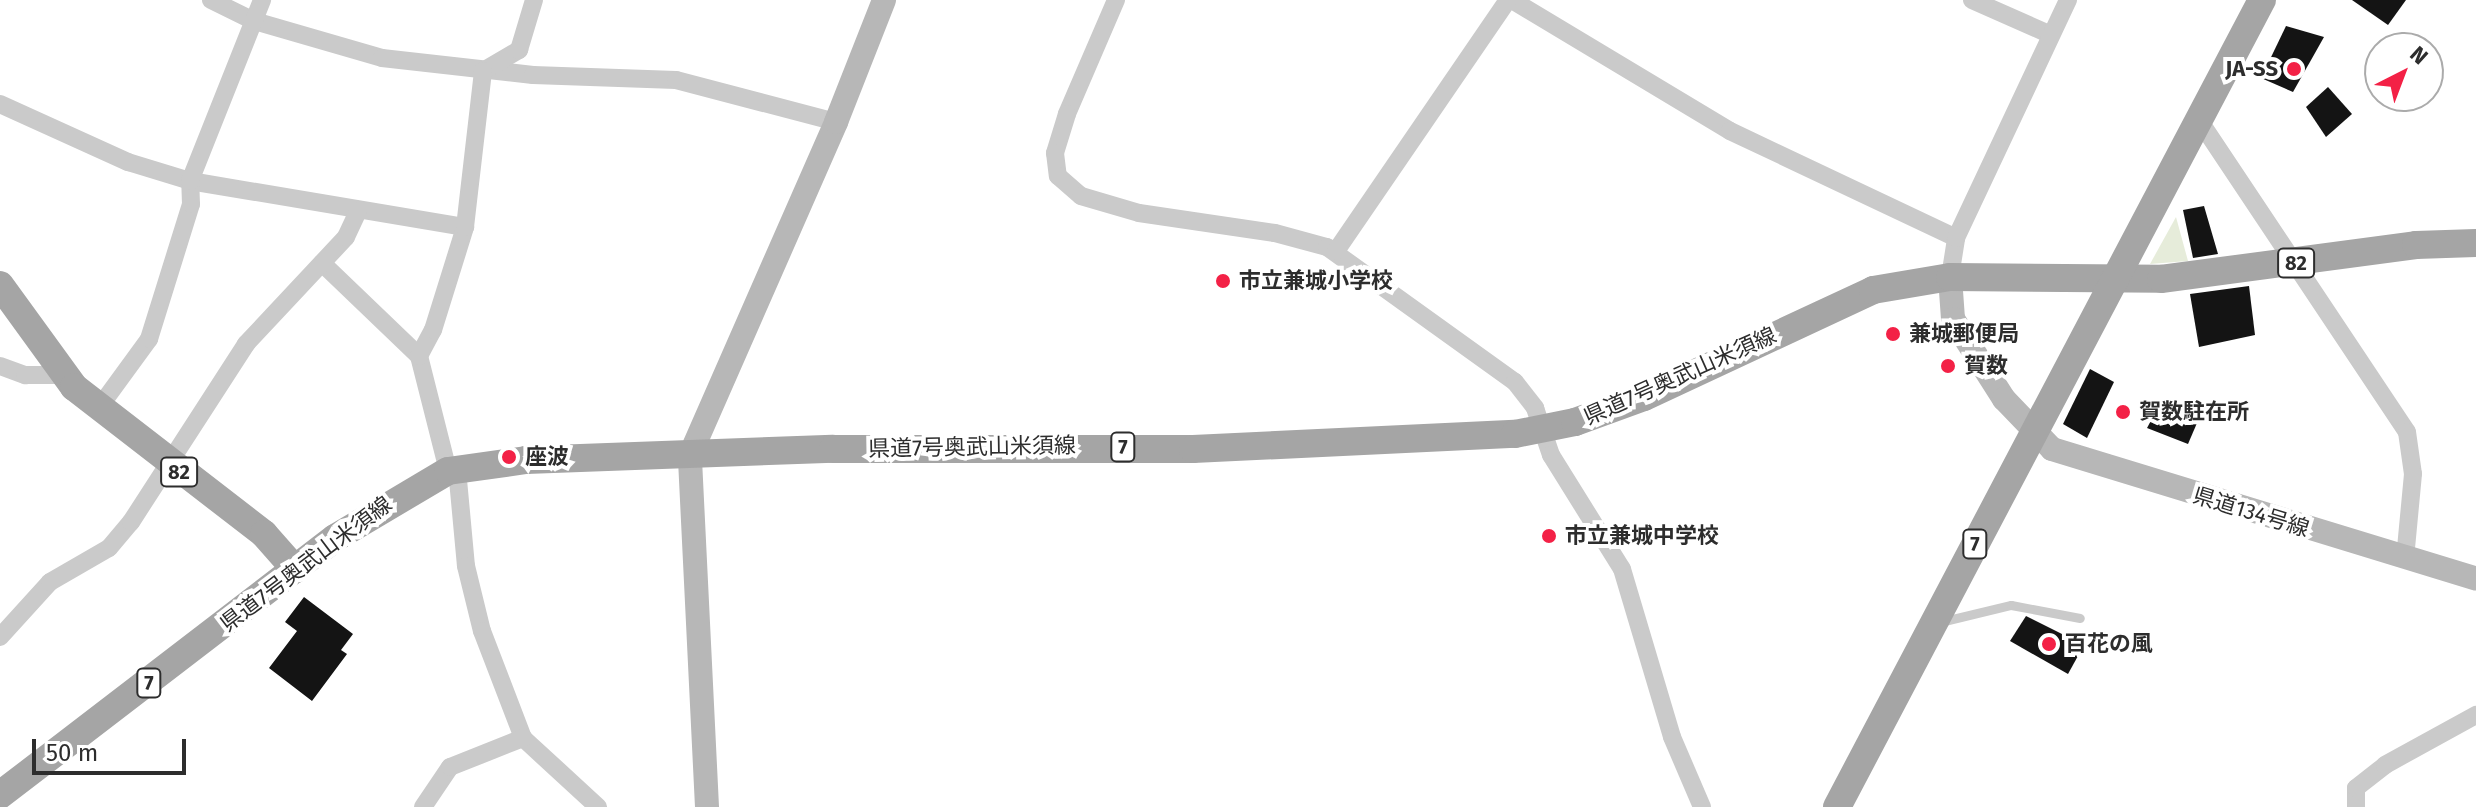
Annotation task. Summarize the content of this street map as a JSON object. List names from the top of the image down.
{
  "streets": {
    "main road": ["82", "県道7号奥武山米須線", "7"],
    "street": ["県道134号線"]
  },
  "crossings": [
    ["82", "県道7号奥武山米須線"],
    ["82", "7"],
    ["県道7号奥武山米須線", "7"],
    ["7", "県道134号線"]
  ],
  "places": [
    "JA-SS",
    "市立兼城小学校",
    "兼城郵便局",
    "賀数",
    "賀数駐在所",
    "座波",
    "市立兼城中学校",
    "百花の風"
  ],
  "scale_bar": "50 m",
  "north": "top right"
}
